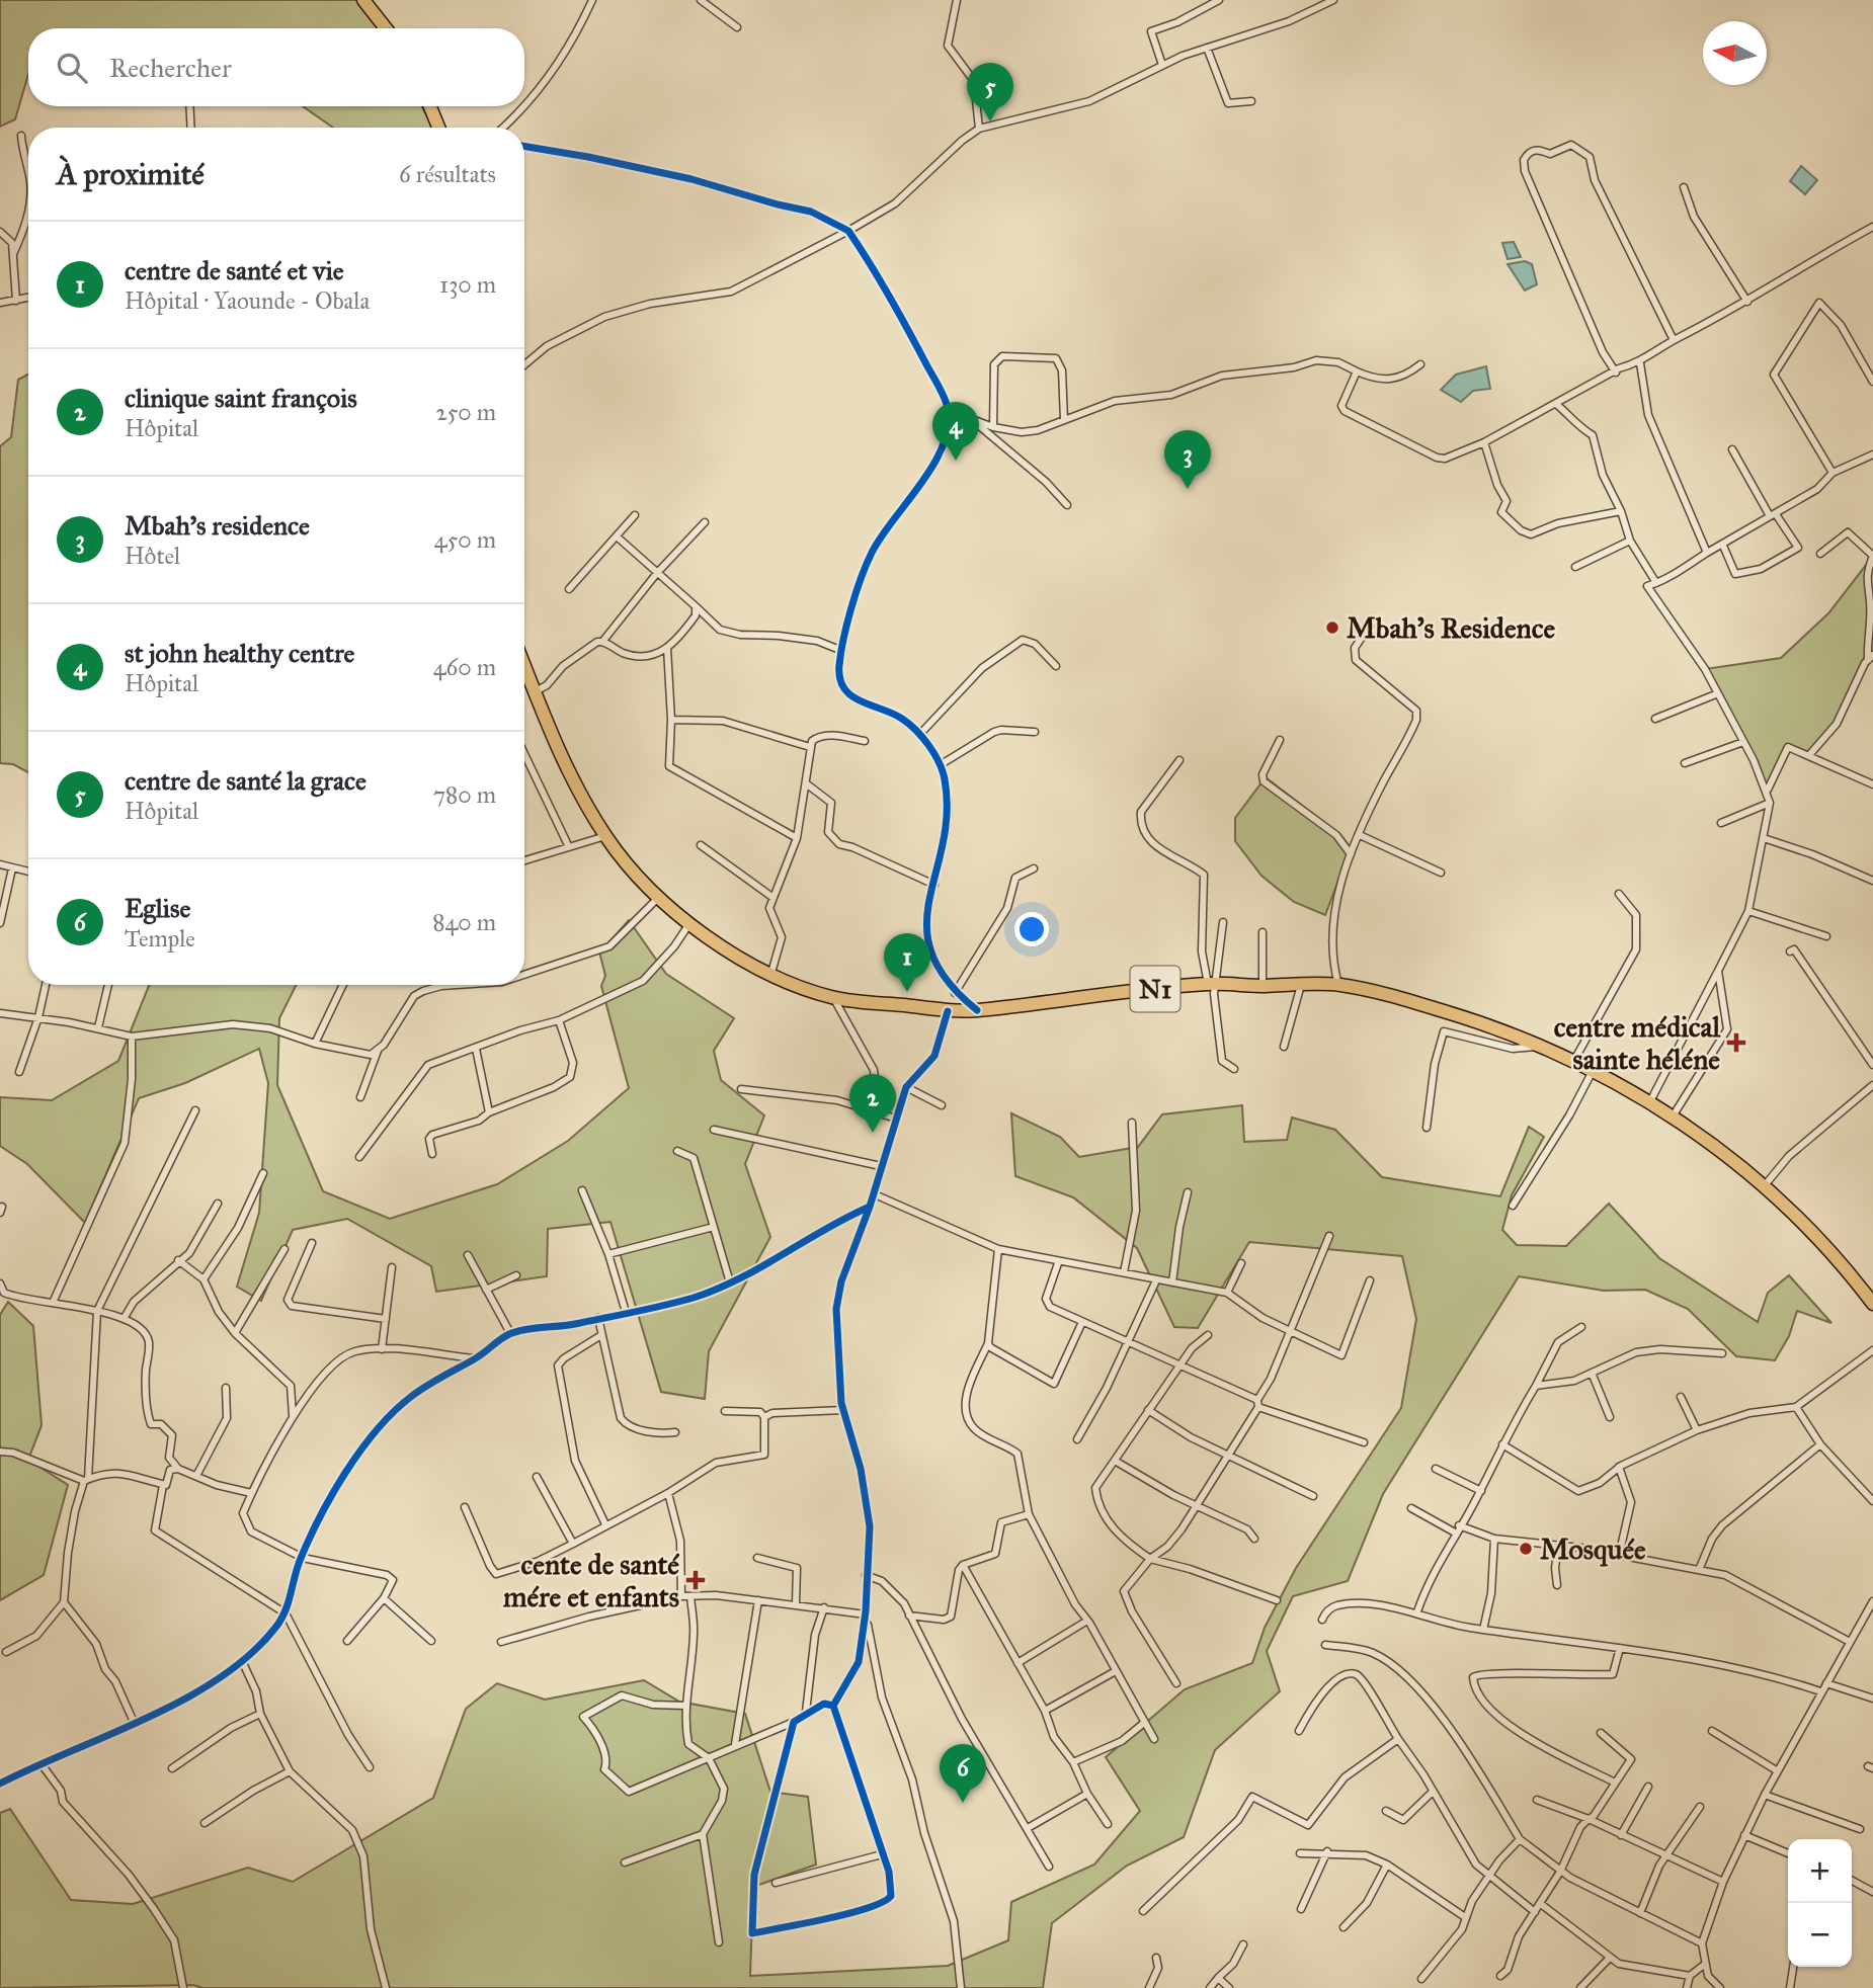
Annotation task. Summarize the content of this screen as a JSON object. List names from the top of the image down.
{
  "streets": {
    "highway": ["N1"]
  },
  "places": {
    "other": ["Mbah's Residence", "Mosquée"],
    "health": ["centre médical sainte héléne", "cente de santé mére et enfants"]
  },
  "north": "left",
  "page": {
    "search": "Rechercher",
    "pins": [
      "5",
      "4",
      "3",
      "1",
      "2",
      "6"
    ],
    "heading": ["À proximité", "6 résultats"],
    "list": [
      {
        "mark": "1",
        "name": "centre de santé et vie",
        "note": "Hôpital · Yaounde - Obala",
        "value": "130 m"
      },
      {
        "mark": "2",
        "name": "clinique saint françois",
        "note": "Hôpital",
        "value": "250 m"
      },
      {
        "mark": "3",
        "name": "Mbah's residence",
        "note": "Hôtel",
        "value": "450 m"
      },
      {
        "mark": "4",
        "name": "st john healthy centre",
        "note": "Hôpital",
        "value": "460 m"
      },
      {
        "mark": "5",
        "name": "centre de santé la grace",
        "note": "Hôpital",
        "value": "780 m"
      },
      {
        "mark": "6",
        "name": "Eglise",
        "note": "Temple",
        "value": "840 m"
      }
    ],
    "map_buttons": ["+", "−"]
  }
}
